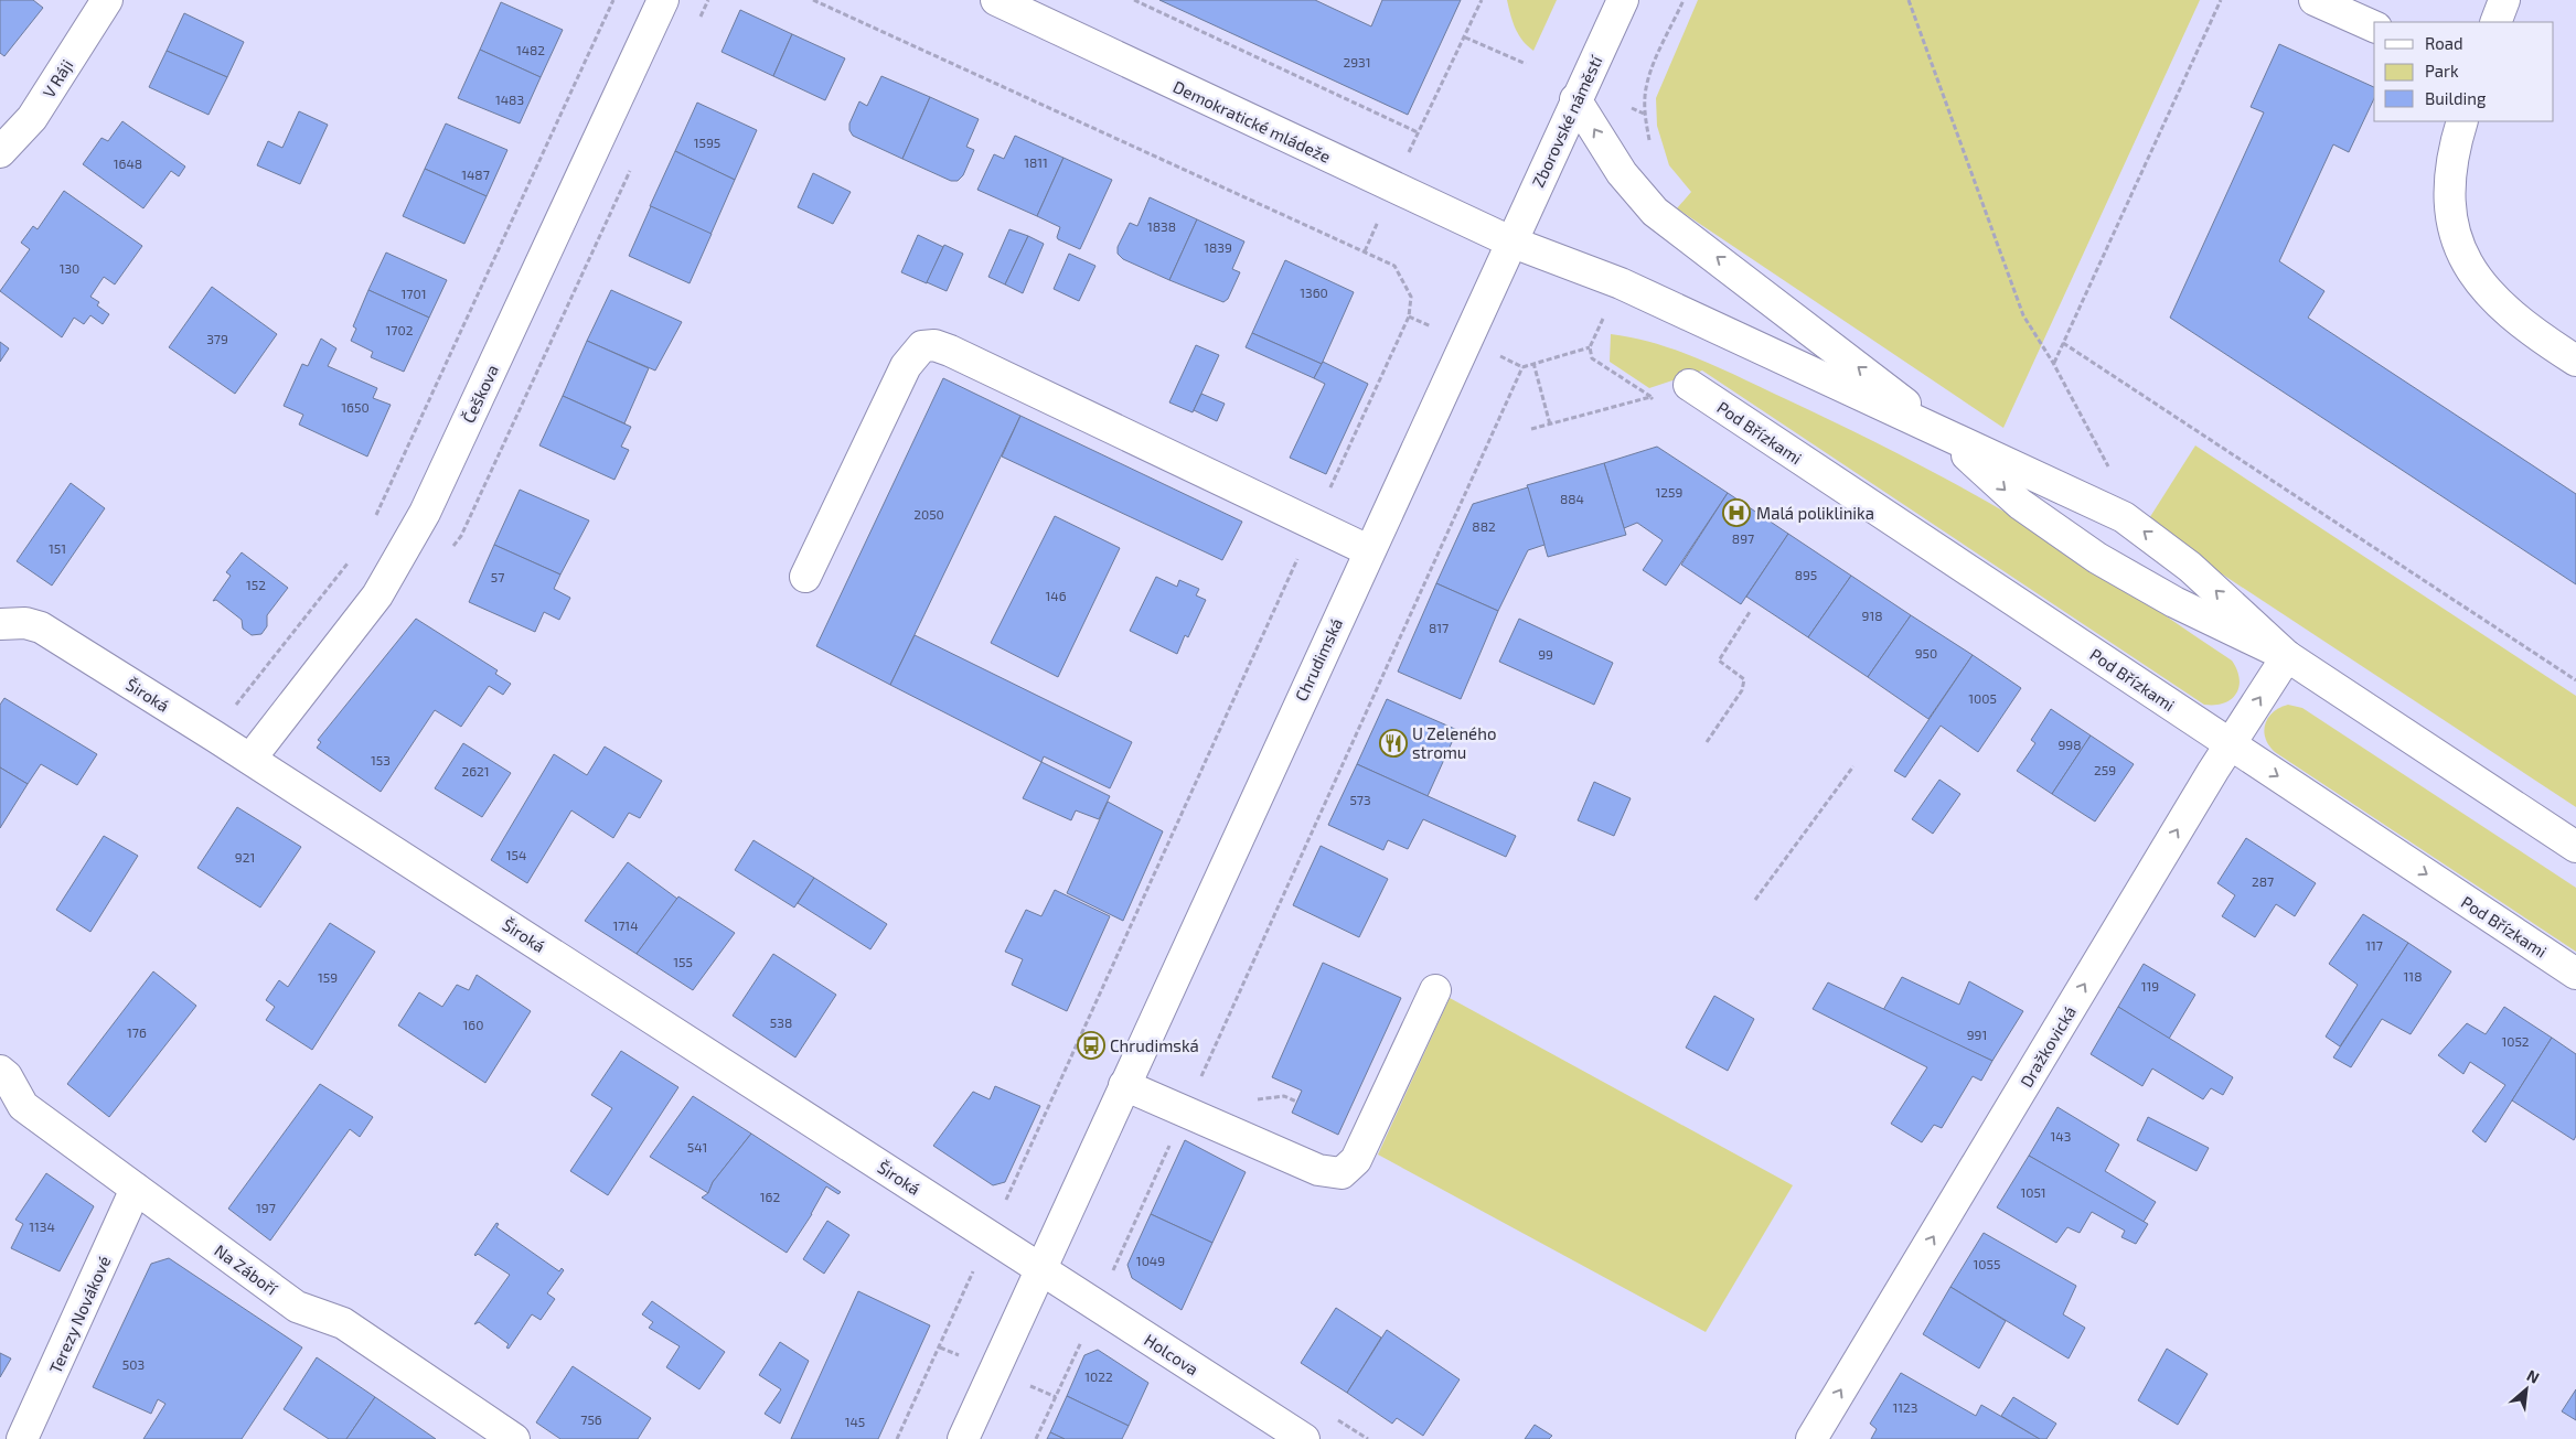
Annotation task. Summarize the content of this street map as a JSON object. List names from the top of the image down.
{
  "streets": {
    "street": [
      "V Ráji",
      "Demokratické mládeže",
      "Zborovské náměstí",
      "Češkova",
      "Pod Břízkami",
      "Chrudimská",
      "Široká",
      "Dražkovická",
      "Na Záboří",
      "Terezy Novákové",
      "Holcova"
    ]
  },
  "crossings": [
    ["Demokratické mládeže", "Zborovské náměstí"],
    ["Demokratické mládeže", "Chrudimská"],
    ["Zborovské náměstí", "Chrudimská"],
    ["Češkova", "Široká"],
    ["Pod Břízkami", "Dražkovická"],
    ["Chrudimská", "Široká"],
    ["Chrudimská", "Holcova"],
    ["Široká", "Holcova"],
    ["Na Záboří", "Terezy Novákové"]
  ],
  "one_way": ["Dražkovická"],
  "places": {
    "hospital": ["Malá poliklinika"],
    "restaurant": ["U Zeleného stromu"],
    "bus stop": ["Chrudimská"]
  },
  "house_numbers": [
    "1482",
    "2931",
    "1483",
    "1595",
    "1811",
    "1648",
    "1487",
    "1838",
    "1839",
    "130",
    "1360",
    "1701",
    "1702",
    "379",
    "1650",
    "1259",
    "884",
    "2050",
    "882",
    "897",
    "151",
    "895",
    "57",
    "152",
    "146",
    "918",
    "817",
    "950",
    "99",
    "1005",
    "998",
    "153",
    "259",
    "2621",
    "573",
    "154",
    "921",
    "287",
    "1714",
    "117",
    "155",
    "118",
    "159",
    "119",
    "538",
    "160",
    "176",
    "991",
    "1052",
    "143",
    "541",
    "1051",
    "162",
    "197",
    "1134",
    "1049",
    "1055",
    "503",
    "1022",
    "1123",
    "756",
    "145"
  ],
  "legend": ["Road", "Park", "Building"],
  "north": "top right"
}
